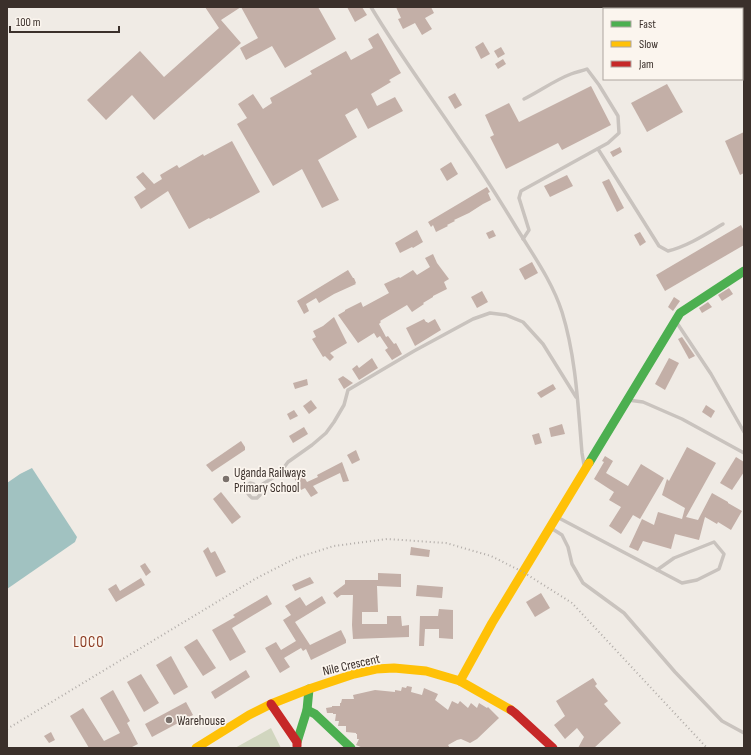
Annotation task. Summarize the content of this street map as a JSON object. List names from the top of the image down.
{
  "streets": {
    "street": ["Nile Crescent"]
  },
  "districts": ["LOCO"],
  "places": ["Uganda Railways Primary School", "Warehouse"],
  "legend": ["Fast", "Slow", "Jam"],
  "scale_bar": "100 m"
}
